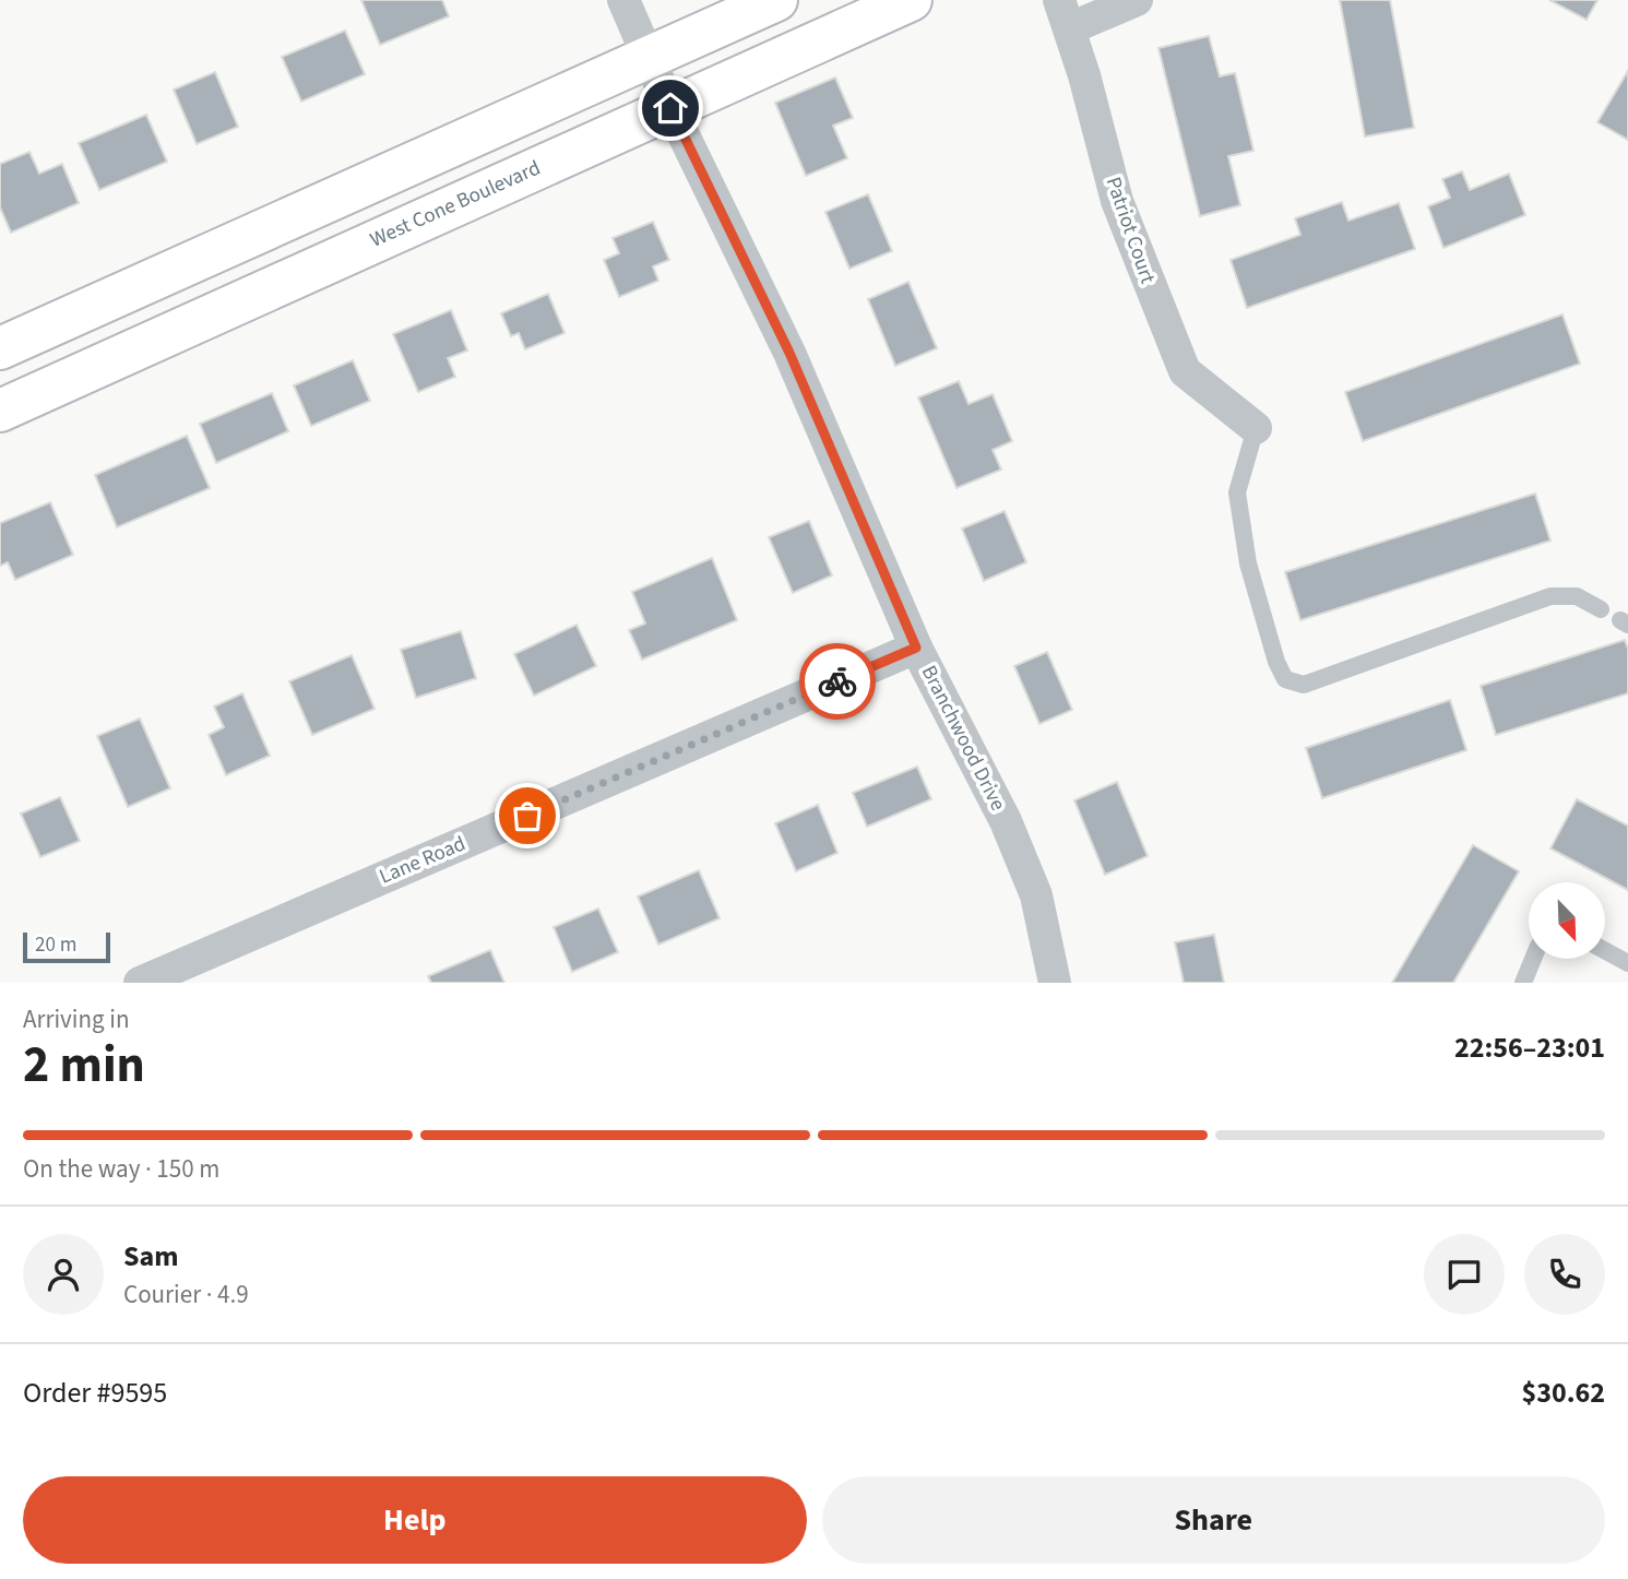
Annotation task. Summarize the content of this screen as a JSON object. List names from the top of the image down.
{
  "streets": {
    "main road": ["West Cone Boulevard"],
    "street": ["Patriot Court", "Branchwood Drive", "Lane Road"]
  },
  "crossings": [
    ["West Cone Boulevard", "Branchwood Drive"],
    ["Branchwood Drive", "Lane Road"]
  ],
  "scale_bar": "20 m",
  "north": "bottom right",
  "page": {
    "scale": "20 m",
    "heading": ["2 min", "Arriving in", "22:56–23:01"],
    "panel": [
      "Sam",
      "Courier · 4.9",
      "Order #9595",
      "$30.62"
    ],
    "bar": "On the way · 150 m",
    "buttons": ["Help", "Share"]
  }
}
